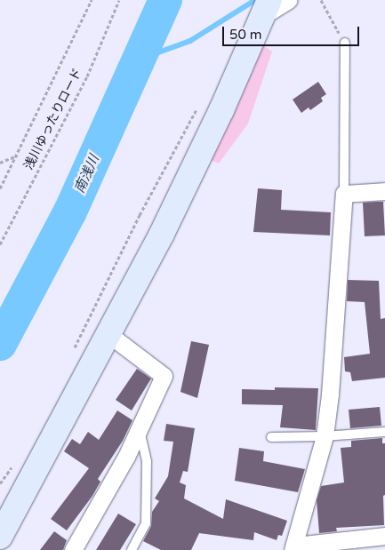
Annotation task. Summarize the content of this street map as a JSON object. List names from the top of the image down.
{
  "streets": {
    "path": ["浅川ゆったりロード"]
  },
  "water": ["南浅川"],
  "scale_bar": "50 m"
}
